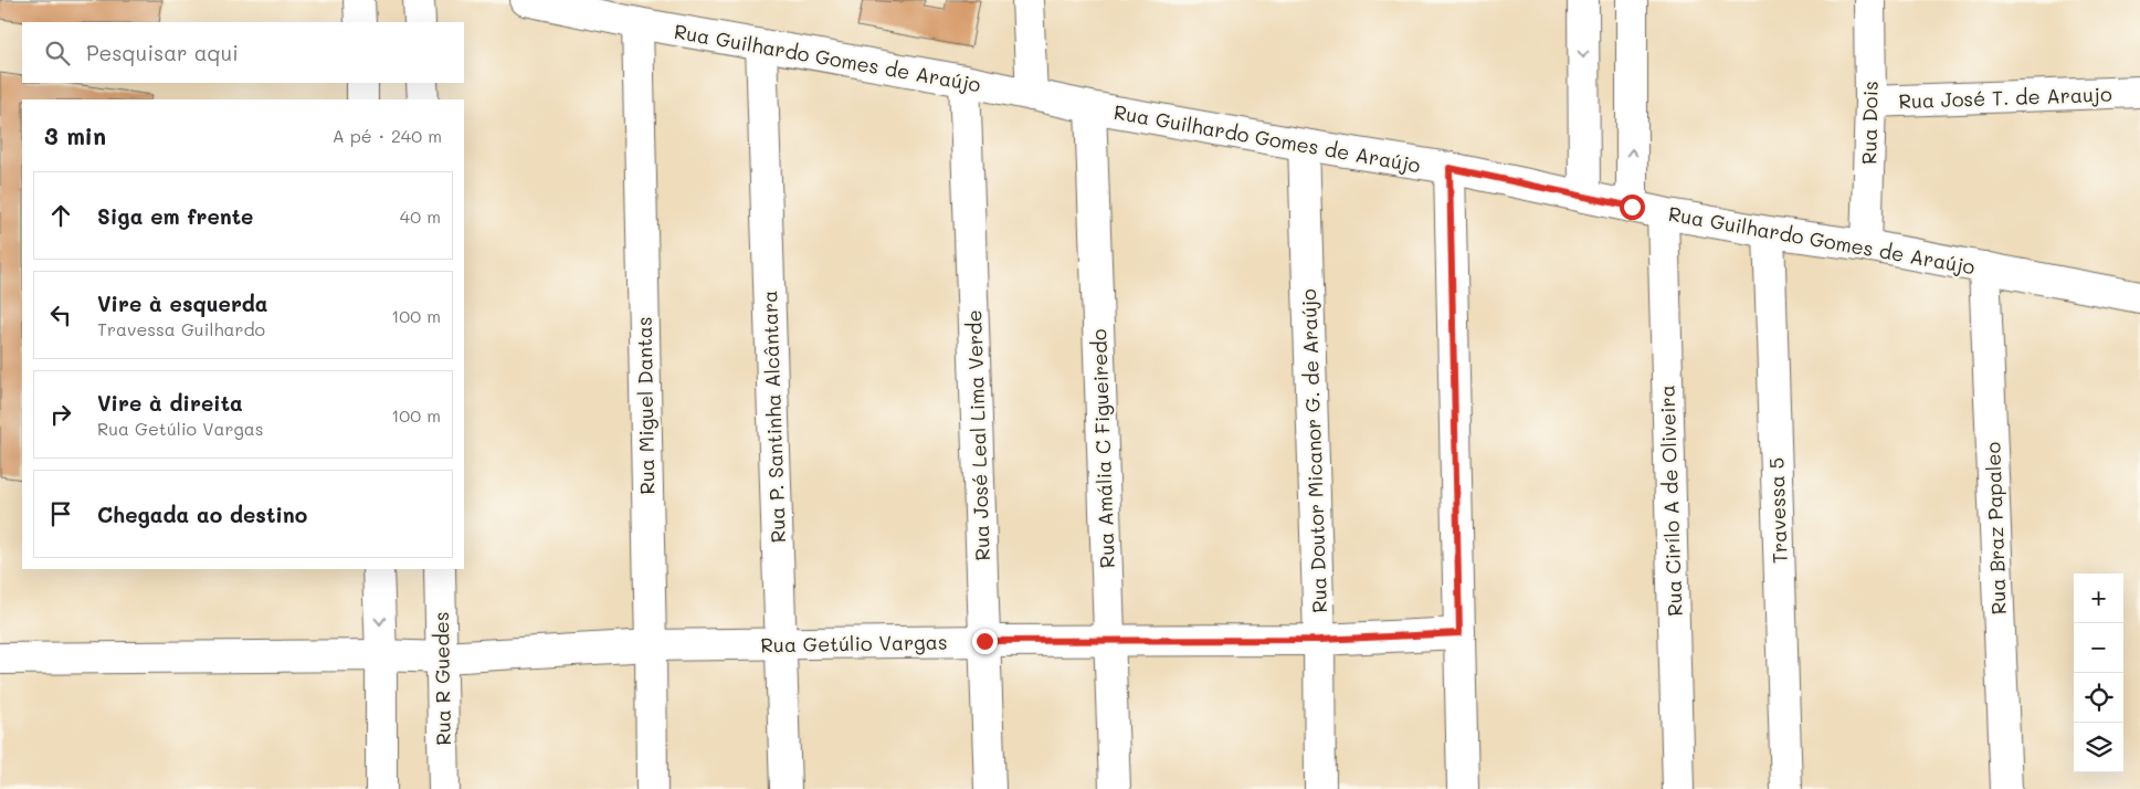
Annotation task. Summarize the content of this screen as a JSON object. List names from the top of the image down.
{
  "streets": {
    "street": [
      "Rua Guilhardo Gomes de Araújo",
      "Rua José T. de Araujo",
      "Rua Dois",
      "Rua Miguel Dantas",
      "Rua P. Santinha Alcântara",
      "Rua José Leal Lima Verde",
      "Rua Amália C Figueiredo",
      "Rua Doutor Micanor G. de Araújo",
      "Rua Cirílo A de Oliveira",
      "Travessa 5",
      "Rua Braz Papaleo",
      "Rua Getúlio Vargas",
      "Rua R Guedes"
    ]
  },
  "crossings": [
    ["Rua Guilhardo Gomes de Araújo", "Rua Dois"],
    ["Rua Guilhardo Gomes de Araújo", "Rua Miguel Dantas"],
    ["Rua Guilhardo Gomes de Araújo", "Rua P. Santinha Alcântara"],
    ["Rua Guilhardo Gomes de Araújo", "Rua José Leal Lima Verde"],
    ["Rua Guilhardo Gomes de Araújo", "Rua Amália C Figueiredo"],
    ["Rua Guilhardo Gomes de Araújo", "Rua Doutor Micanor G. de Araújo"],
    ["Rua Guilhardo Gomes de Araújo", "Rua Cirílo A de Oliveira"],
    ["Rua Guilhardo Gomes de Araújo", "Travessa 5"],
    ["Rua Guilhardo Gomes de Araújo", "Rua Braz Papaleo"],
    ["Rua José T. de Araujo", "Rua Dois"],
    ["Rua Miguel Dantas", "Rua Getúlio Vargas"],
    ["Rua P. Santinha Alcântara", "Rua Getúlio Vargas"],
    ["Rua José Leal Lima Verde", "Rua Getúlio Vargas"],
    ["Rua Amália C Figueiredo", "Rua Getúlio Vargas"],
    ["Rua Doutor Micanor G. de Araújo", "Rua Getúlio Vargas"],
    ["Rua Getúlio Vargas", "Rua R Guedes"]
  ],
  "page": {
    "search": "Pesquisar aqui",
    "heading": ["3 min", "A pé · 240 m"],
    "list": [
      ["Siga em frente", "40 m"],
      ["Vire à esquerda", "Travessa Guilhardo", "100 m"],
      ["Vire à direita", "Rua Getúlio Vargas", "100 m"],
      "Chegada ao destino"
    ],
    "map_buttons": ["+", "−"]
  }
}
